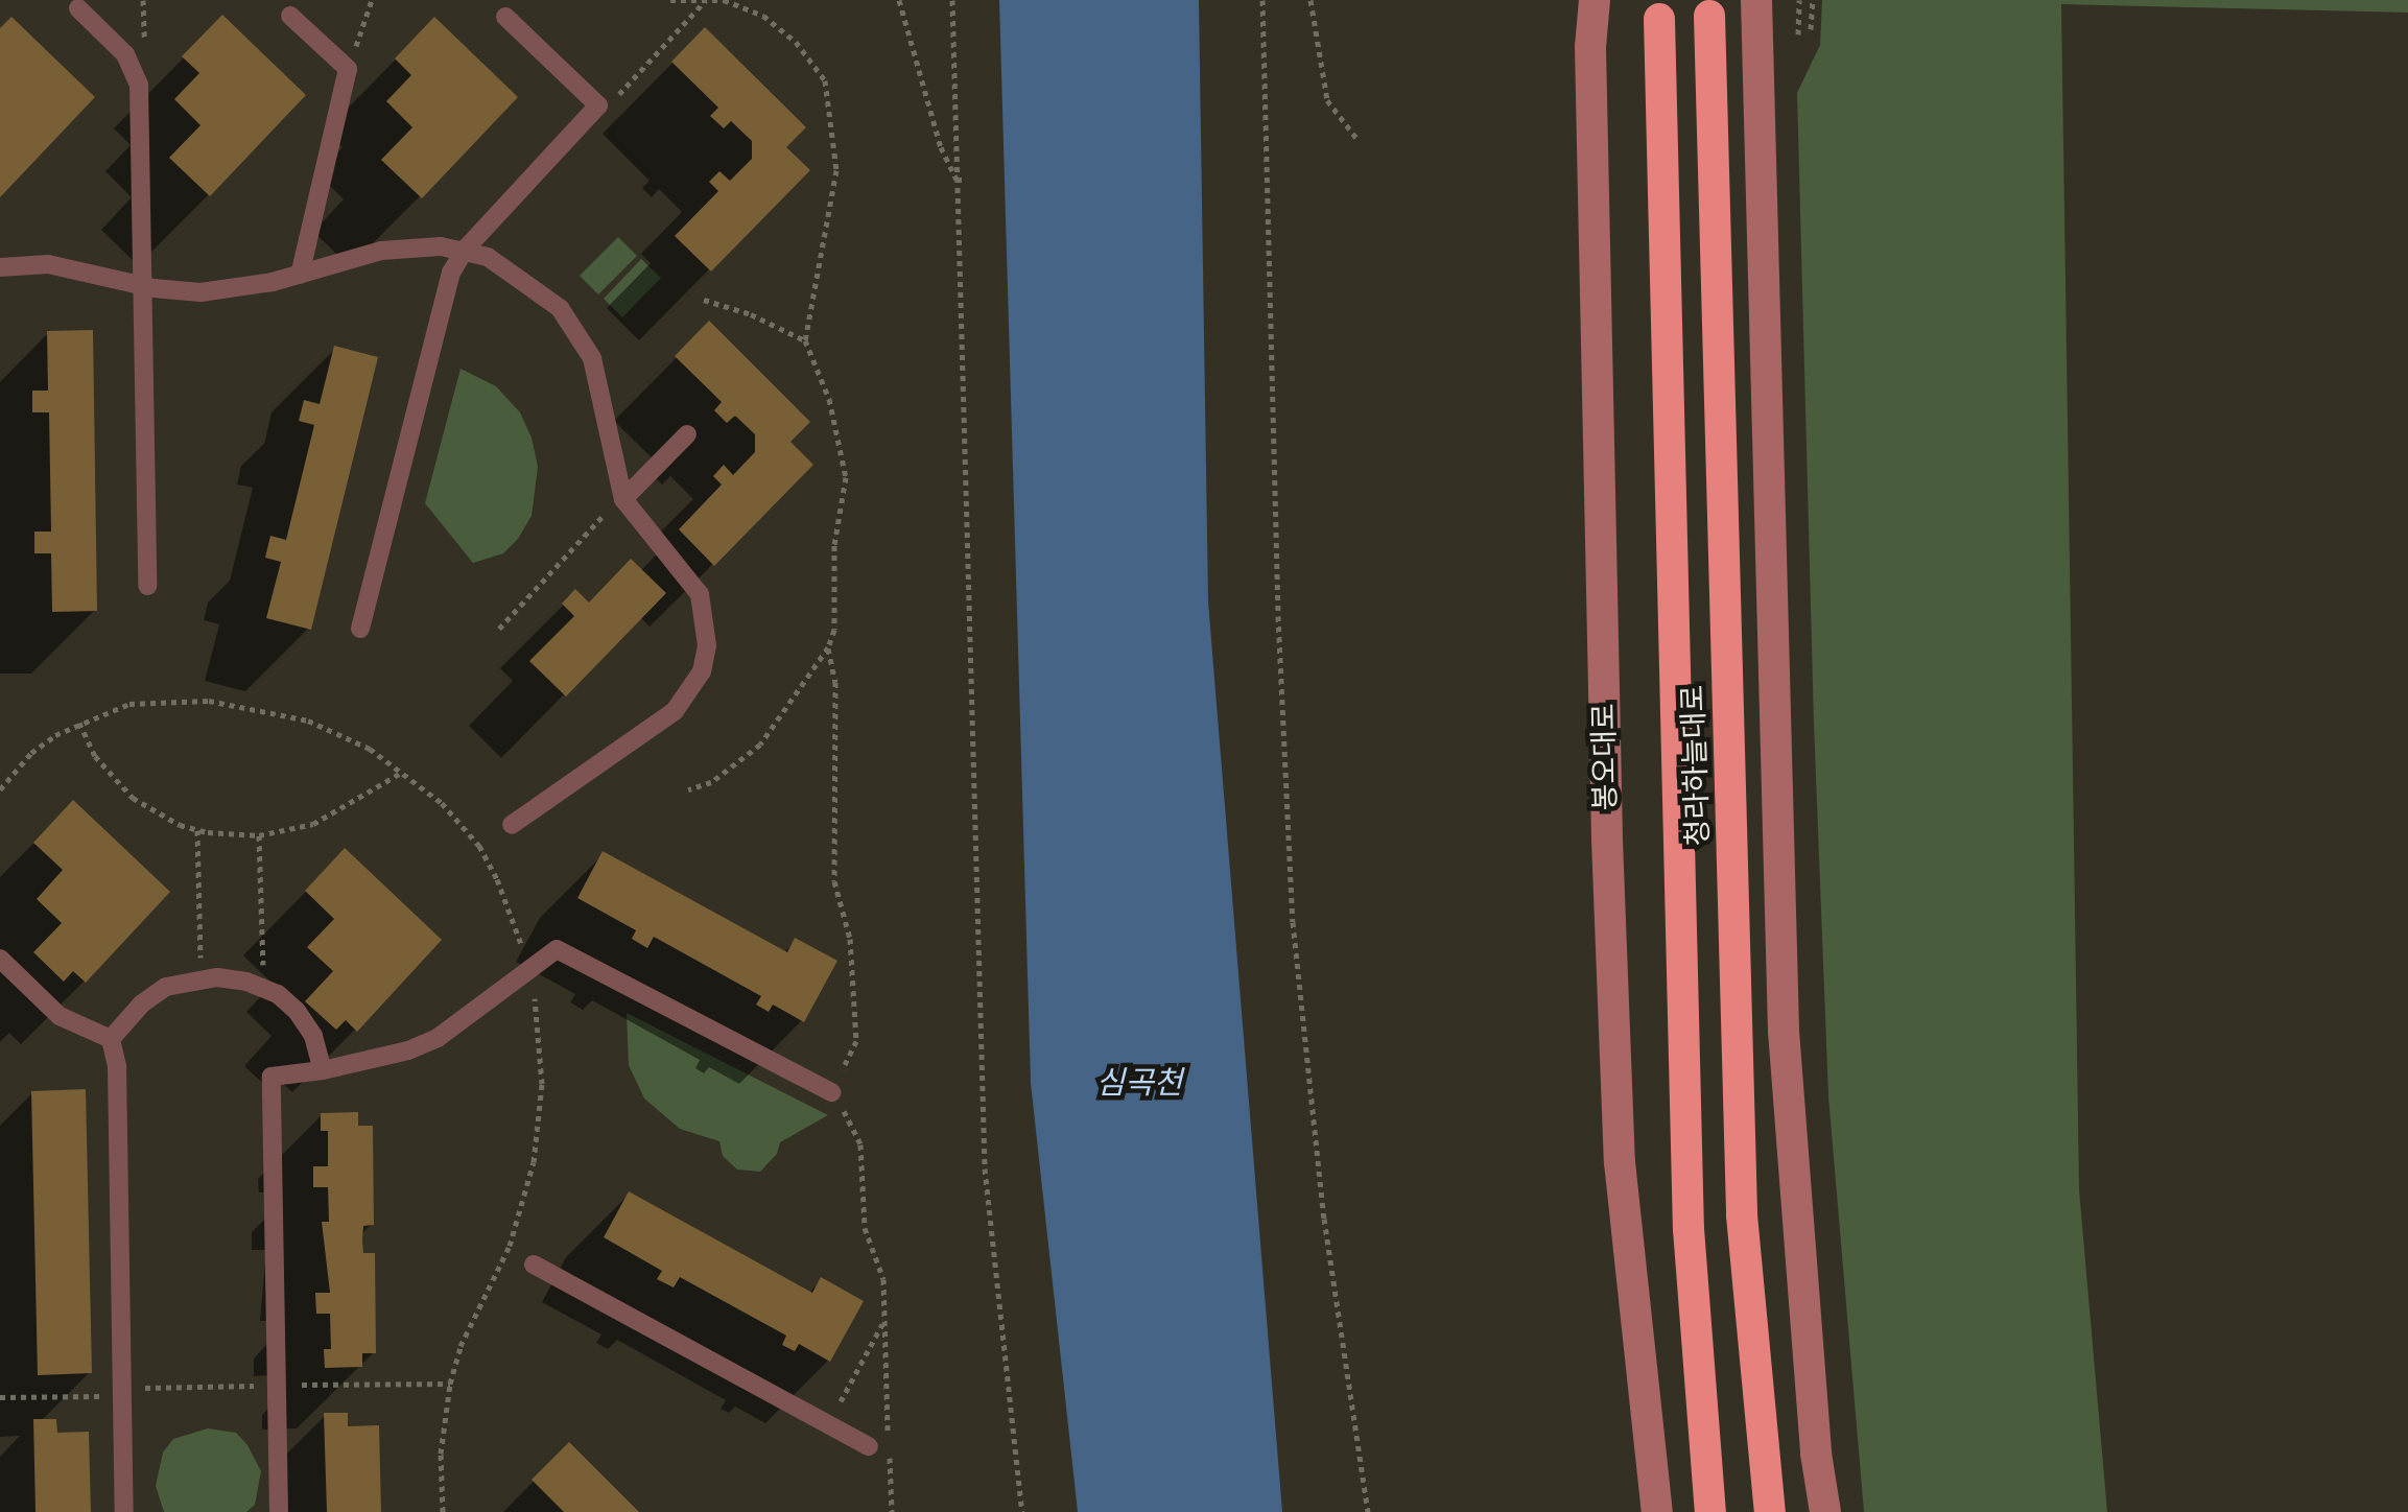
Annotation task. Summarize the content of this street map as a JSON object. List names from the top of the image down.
{
  "streets": {
    "highway": ["청라하늘대로"],
    "street": ["봉오대로"]
  },
  "water": ["심곡천"]
}
